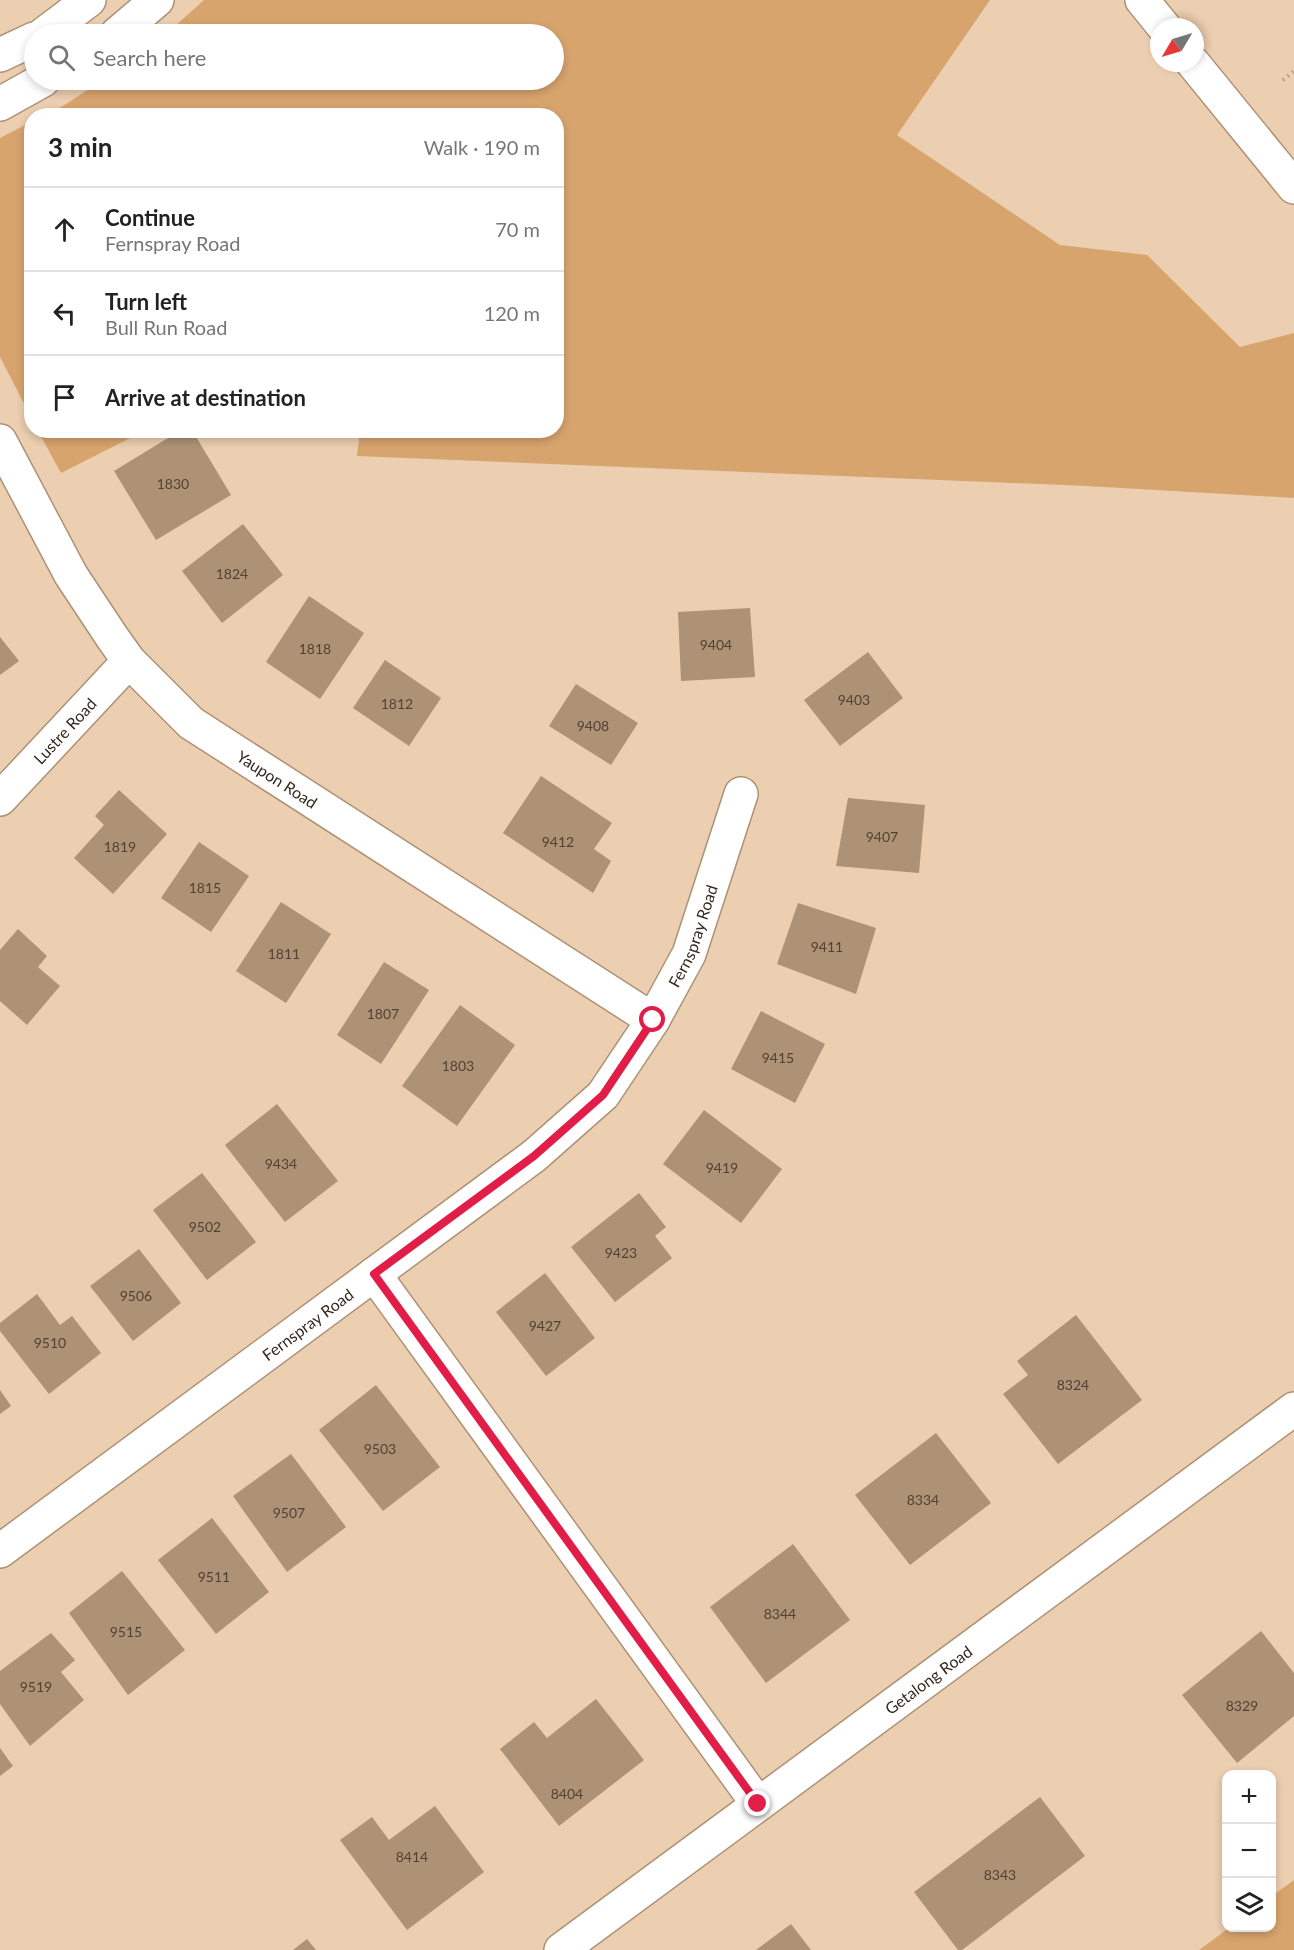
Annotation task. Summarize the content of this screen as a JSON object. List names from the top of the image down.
{
  "streets": {
    "street": [
      "Lustre Road",
      "Yaupon Road",
      "Fernspray Road",
      "Getalong Road"
    ]
  },
  "crossings": [
    ["Lustre Road", "Yaupon Road"],
    ["Yaupon Road", "Fernspray Road"]
  ],
  "house_numbers": [
    "1830",
    "1824",
    "9404",
    "1818",
    "9403",
    "1812",
    "9408",
    "9407",
    "9412",
    "1819",
    "1815",
    "9411",
    "1811",
    "1807",
    "9415",
    "1803",
    "9434",
    "9419",
    "9502",
    "9423",
    "9506",
    "9427",
    "9510",
    "8324",
    "9503",
    "8334",
    "9507",
    "9511",
    "8344",
    "9515",
    "9519",
    "8329",
    "8404",
    "8414",
    "8343"
  ],
  "north": "bottom left",
  "page": {
    "search": "Search here",
    "heading": ["3 min", "Walk · 190 m"],
    "list": [
      ["Continue", "Fernspray Road", "70 m"],
      ["Turn left", "Bull Run Road", "120 m"],
      "Arrive at destination"
    ],
    "map_buttons": ["+", "−"]
  }
}
